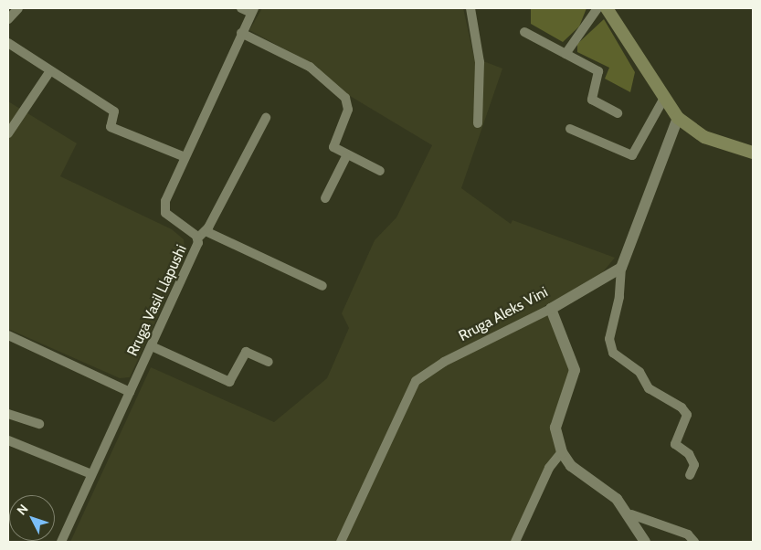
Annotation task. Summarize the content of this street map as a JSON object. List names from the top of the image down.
{
  "streets": {
    "street": ["Rruga Vasil Llapushi", "Rruga Aleks Vini"]
  },
  "north": "top left"
}
